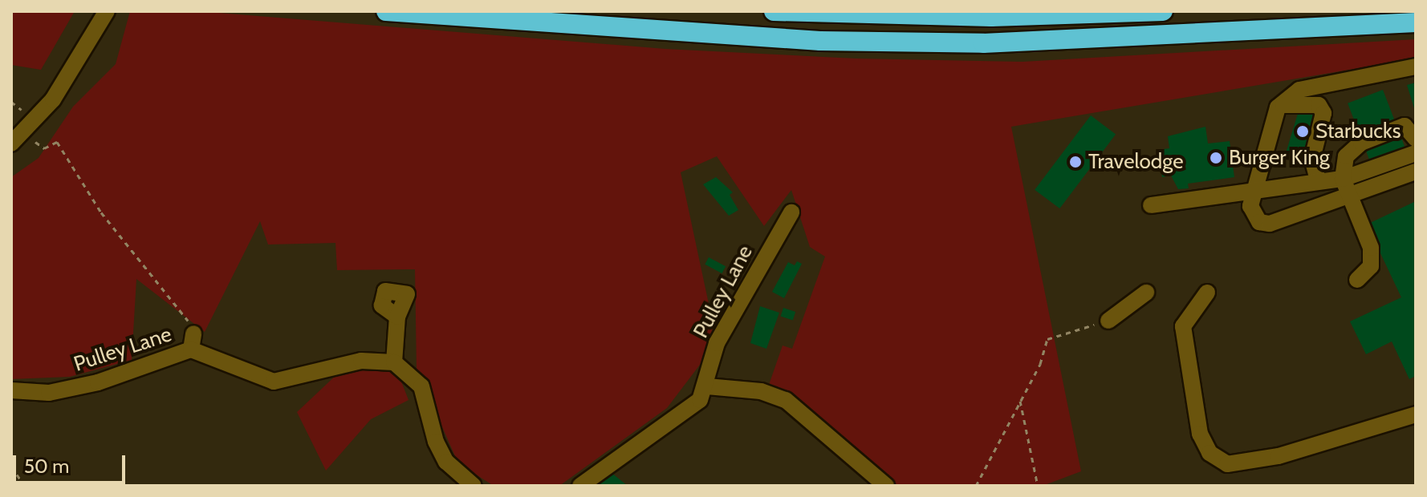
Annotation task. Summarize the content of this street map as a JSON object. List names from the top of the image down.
{
  "streets": {
    "street": ["Pulley Lane"]
  },
  "places": ["Starbucks", "Burger King", "Travelodge"],
  "scale_bar": "50 m"
}
